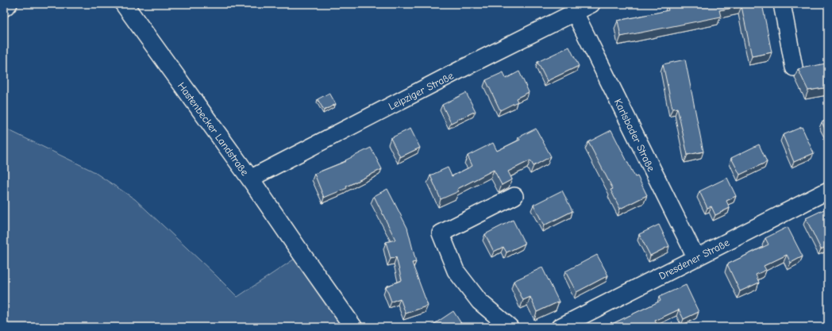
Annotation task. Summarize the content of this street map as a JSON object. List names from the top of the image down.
{
  "streets": {
    "main road": ["Hastenbecker Landstraße"],
    "street": ["Leipziger Straße", "Karlsbader Straße", "Dresdener Straße"]
  },
  "crossings": [
    ["Leipziger Straße", "Hastenbecker Landstraße"],
    ["Leipziger Straße", "Karlsbader Straße"],
    ["Karlsbader Straße", "Dresdener Straße"]
  ]
}
